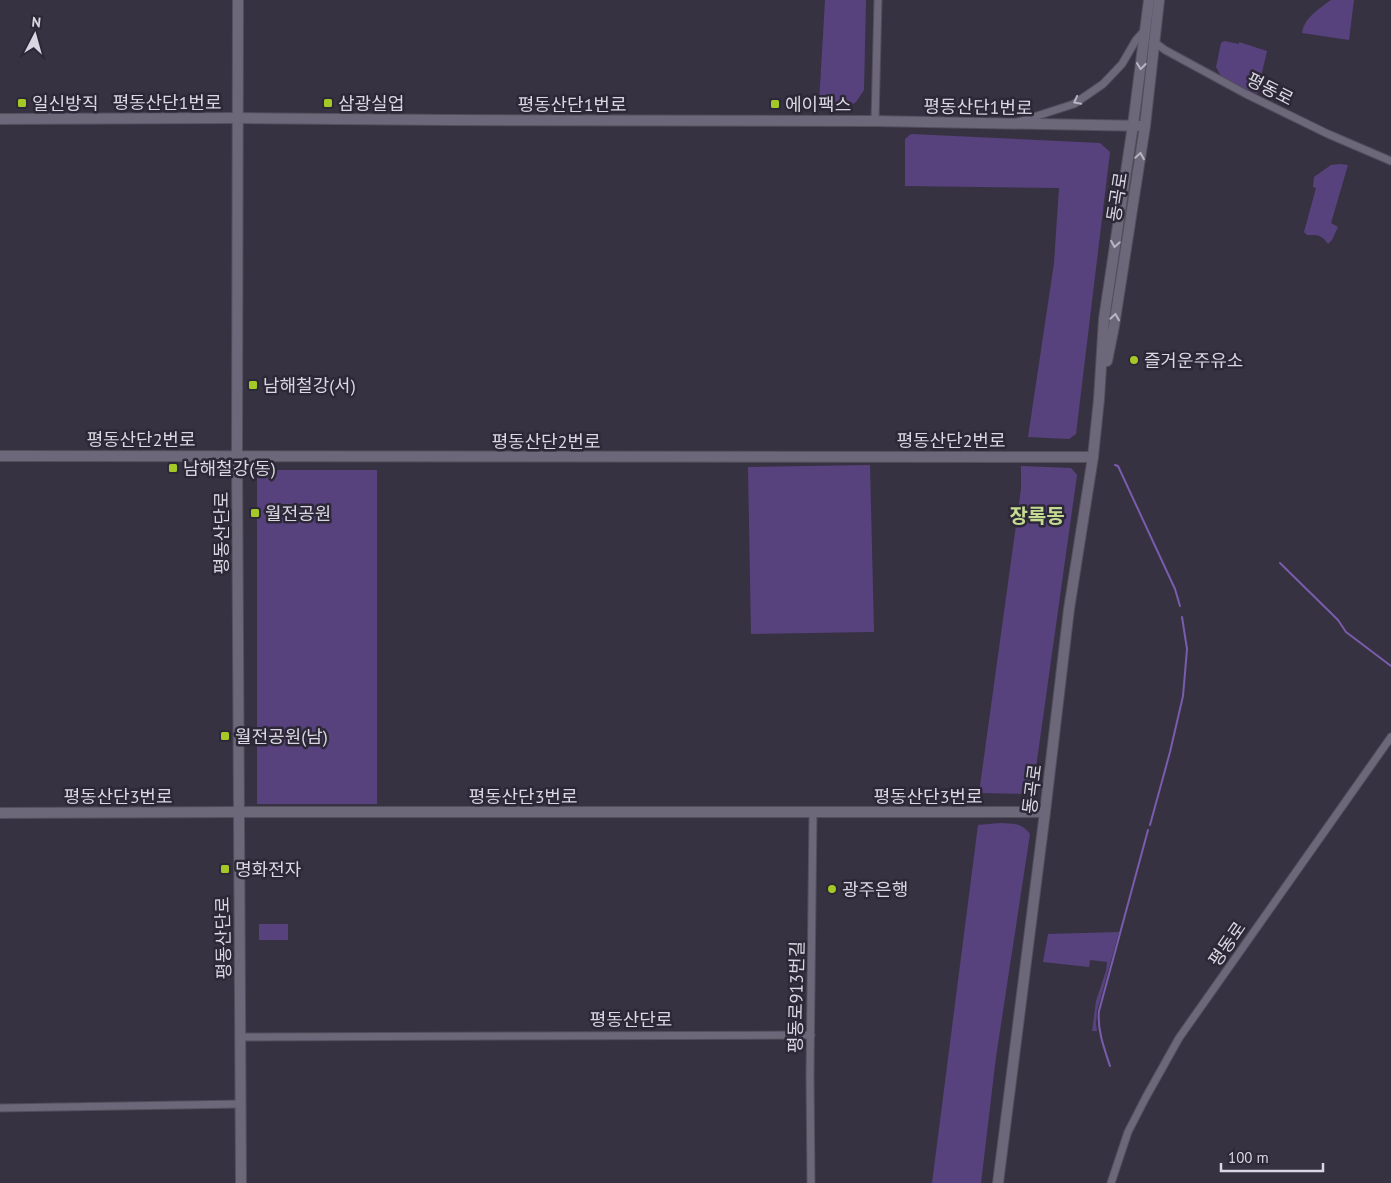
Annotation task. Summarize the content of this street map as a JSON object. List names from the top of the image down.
{
  "streets": {
    "street": [
      "평동로",
      "평동산단1번로",
      "동곡로",
      "평동산단2번로",
      "평동산단로",
      "평동산단3번로",
      "평동로913번길"
    ]
  },
  "crossings": [
    ["평동로", "동곡로"],
    ["평동산단1번로", "동곡로"],
    ["평동산단1번로", "평동산단로"],
    ["동곡로", "평동산단2번로"],
    ["동곡로", "평동산단3번로"],
    ["평동산단2번로", "평동산단로"],
    ["평동산단로", "평동산단3번로"],
    ["평동산단로", "평동로913번길"],
    ["평동산단3번로", "평동로913번길"]
  ],
  "districts": ["장록동"],
  "places": {
    "transit": [
      "일신방직",
      "삼광실업",
      "에이팩스",
      "남해철강(서)",
      "남해철강(동)",
      "월전공원",
      "월전공원(남)",
      "명화전자"
    ],
    "other": ["즐거운주유소", "광주은행"]
  },
  "scale_bar": "100 m",
  "north": "top"
}
